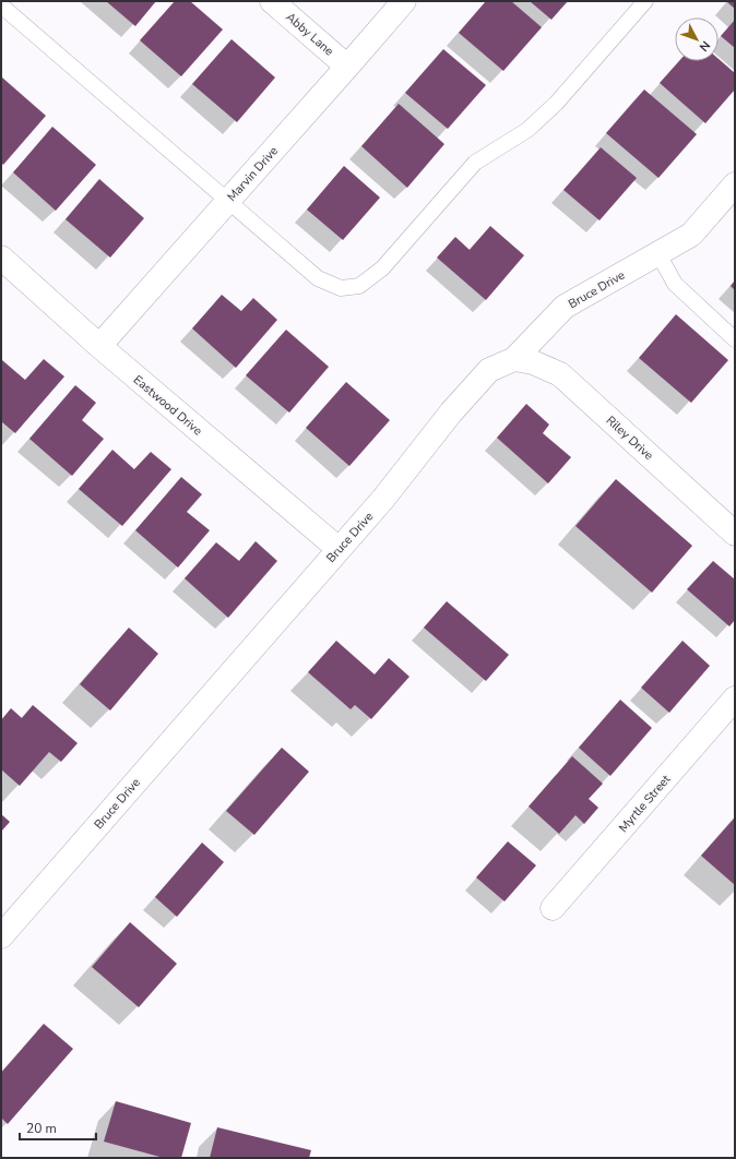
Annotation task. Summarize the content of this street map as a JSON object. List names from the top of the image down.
{
  "streets": {
    "street": [
      "Abby Lane",
      "Marvin Drive",
      "Bruce Drive",
      "Eastwood Drive",
      "Riley Drive",
      "Myrtle Street"
    ]
  },
  "crossings": [
    ["Abby Lane", "Marvin Drive"],
    ["Marvin Drive", "Eastwood Drive"],
    ["Bruce Drive", "Eastwood Drive"],
    ["Bruce Drive", "Riley Drive"]
  ],
  "scale_bar": "20 m",
  "north": "bottom right"
}
